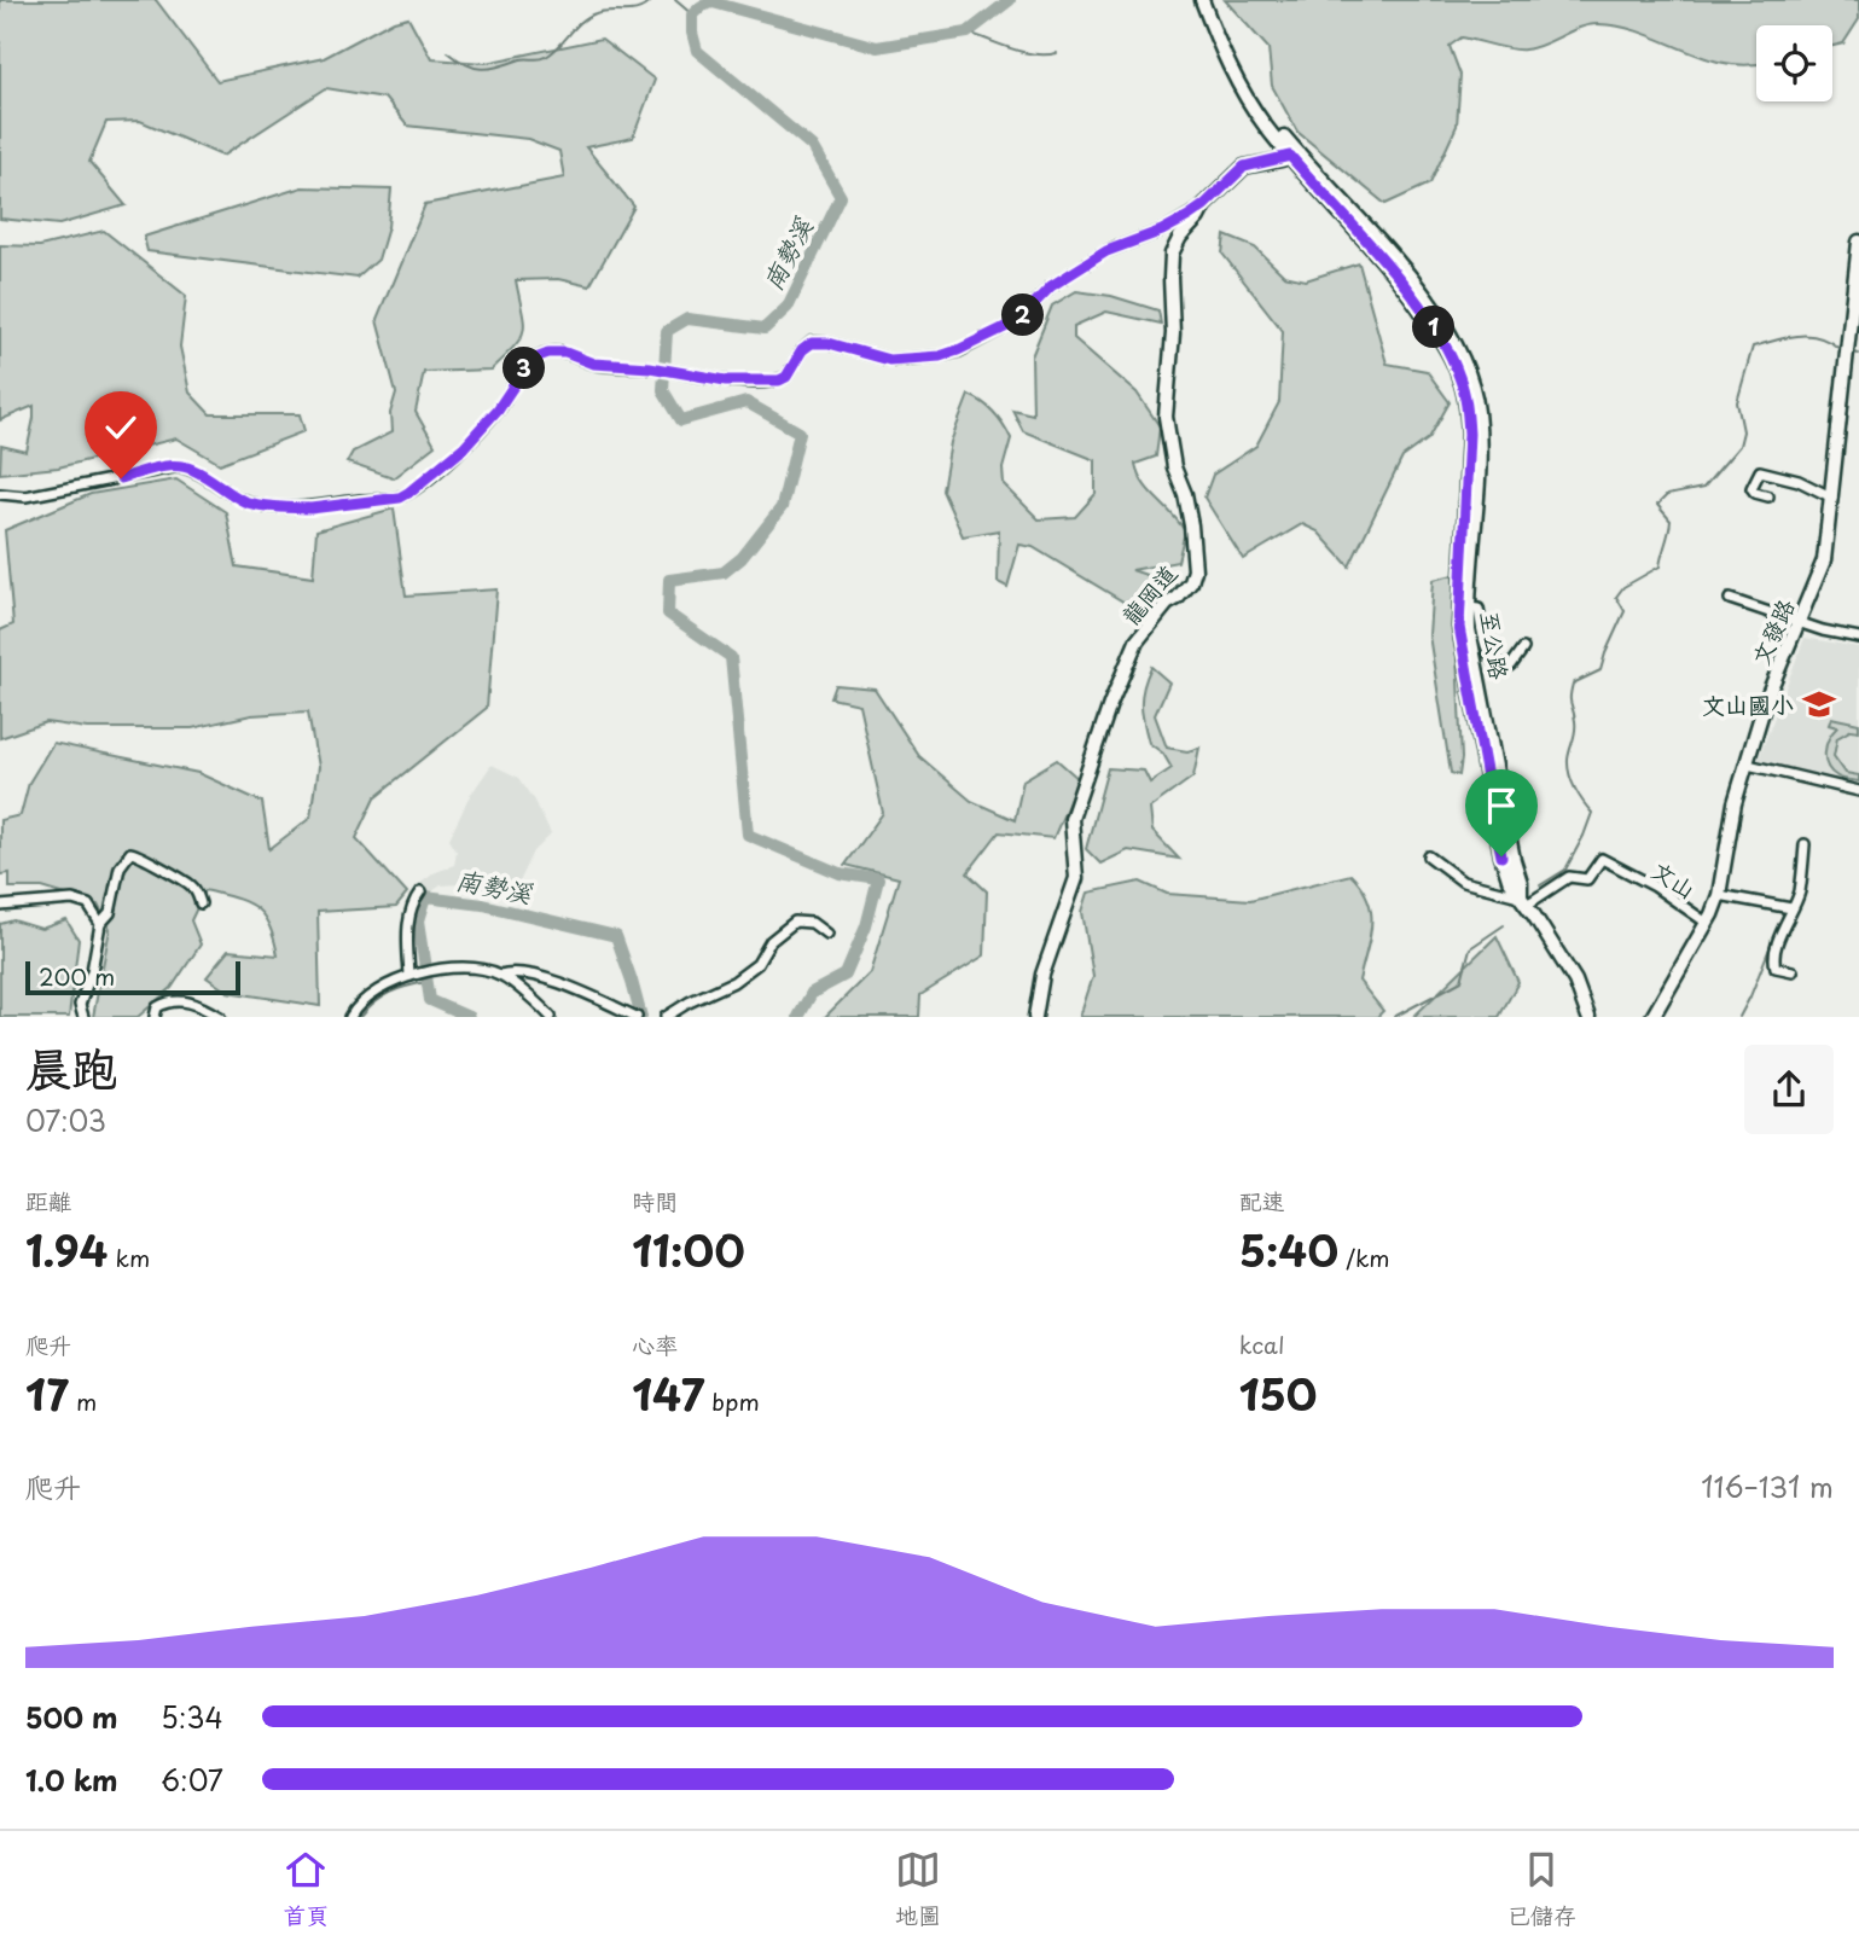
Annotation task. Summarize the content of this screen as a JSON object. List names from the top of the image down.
{
  "streets": {
    "street": [
      "龍岡道",
      "文發路",
      "至公路",
      "文山"
    ]
  },
  "crossings": [
    ["龍岡道", "至公路"],
    ["文發路", "文山"],
    ["至公路", "文山"]
  ],
  "water": ["南勢溪"],
  "places": {
    "school or university": ["文山國小"]
  },
  "scale_bar": "200 m",
  "page": {
    "pins": ["2", "1", "3"],
    "scale": "200 m",
    "heading": ["晨跑", "07:03"],
    "stats": [
      ["距離", "1.94 km"],
      ["時間", "11:00"],
      ["配速", "5:40 /km"],
      ["爬升", "17 m"],
      ["心率", "147 bpm"],
      ["kcal", "150"]
    ],
    "chart": ["爬升", "116–131 m"],
    "list": [
      {
        "name": "500 m",
        "note": "5:34"
      },
      {
        "name": "1.0 km",
        "note": "6:07"
      }
    ],
    "tabs": ["首頁", "地圖", "已儲存"]
  }
}
